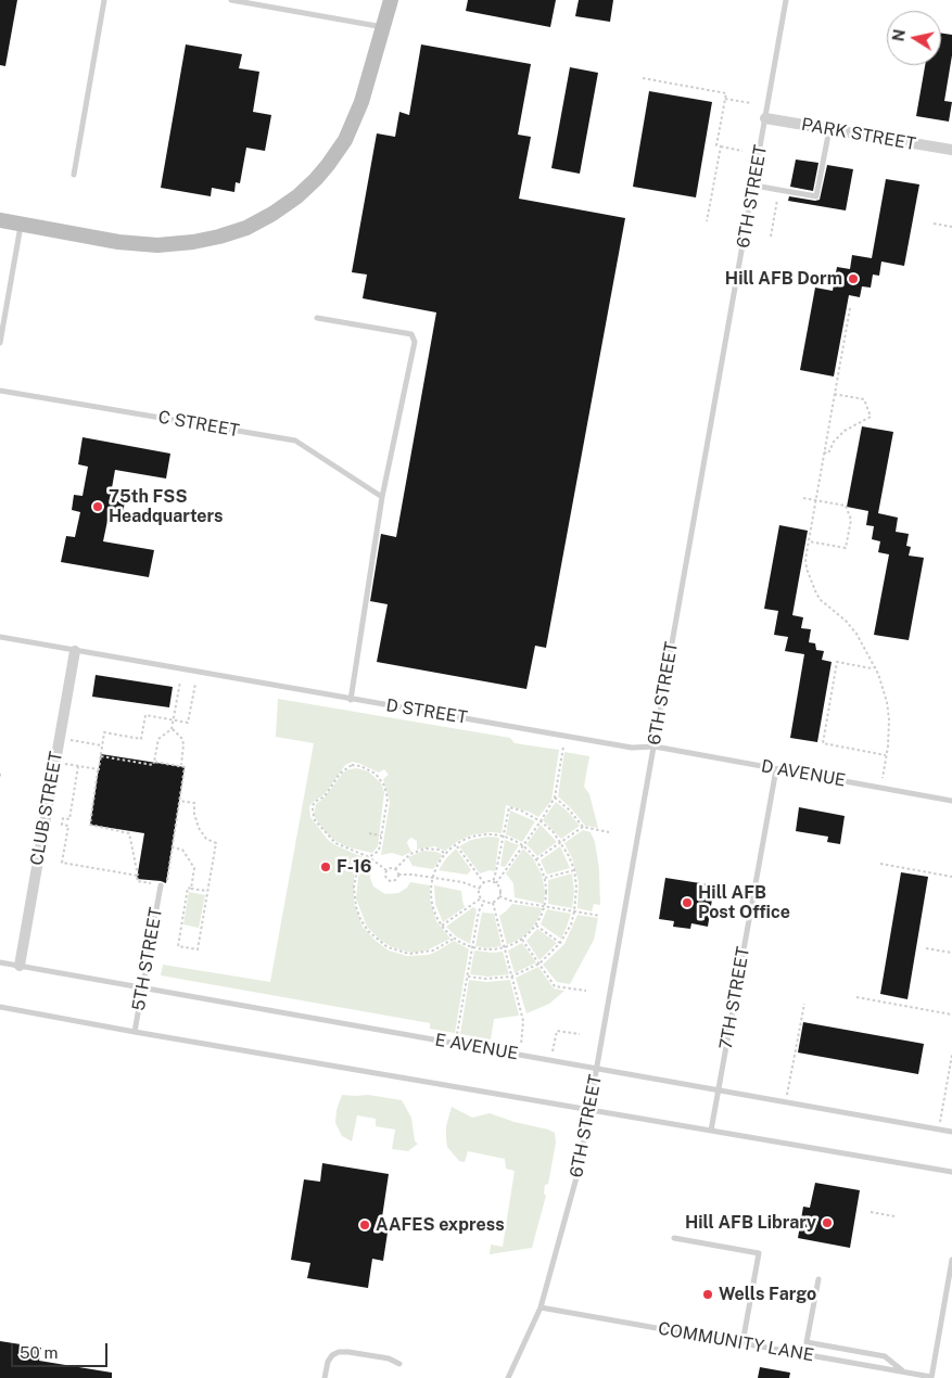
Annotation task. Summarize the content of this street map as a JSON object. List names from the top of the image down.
{
  "streets": {
    "street": ["PARK STREET", "CLUB STREET"],
    "lane": [
      "6TH STREET",
      "C STREET",
      "D STREET",
      "D AVENUE",
      "5TH STREET",
      "7TH STREET",
      "E AVENUE",
      "COMMUNITY LANE"
    ]
  },
  "crossings": [
    ["PARK STREET", "6TH STREET"],
    ["6TH STREET", "D STREET"],
    ["6TH STREET", "D AVENUE"],
    ["6TH STREET", "E AVENUE"],
    ["6TH STREET", "COMMUNITY LANE"],
    ["D STREET", "D AVENUE"],
    ["D STREET", "CLUB STREET"],
    ["D AVENUE", "7TH STREET"],
    ["CLUB STREET", "E AVENUE"],
    ["5TH STREET", "E AVENUE"],
    ["7TH STREET", "E AVENUE"]
  ],
  "places": [
    "Hill AFB Dorm",
    "75th FSS Headquarters",
    "F-16",
    "Hill AFB Post Office",
    "Hill AFB Library",
    "AAFES express",
    "Wells Fargo"
  ],
  "scale_bar": "50 m",
  "north": "left"
}
